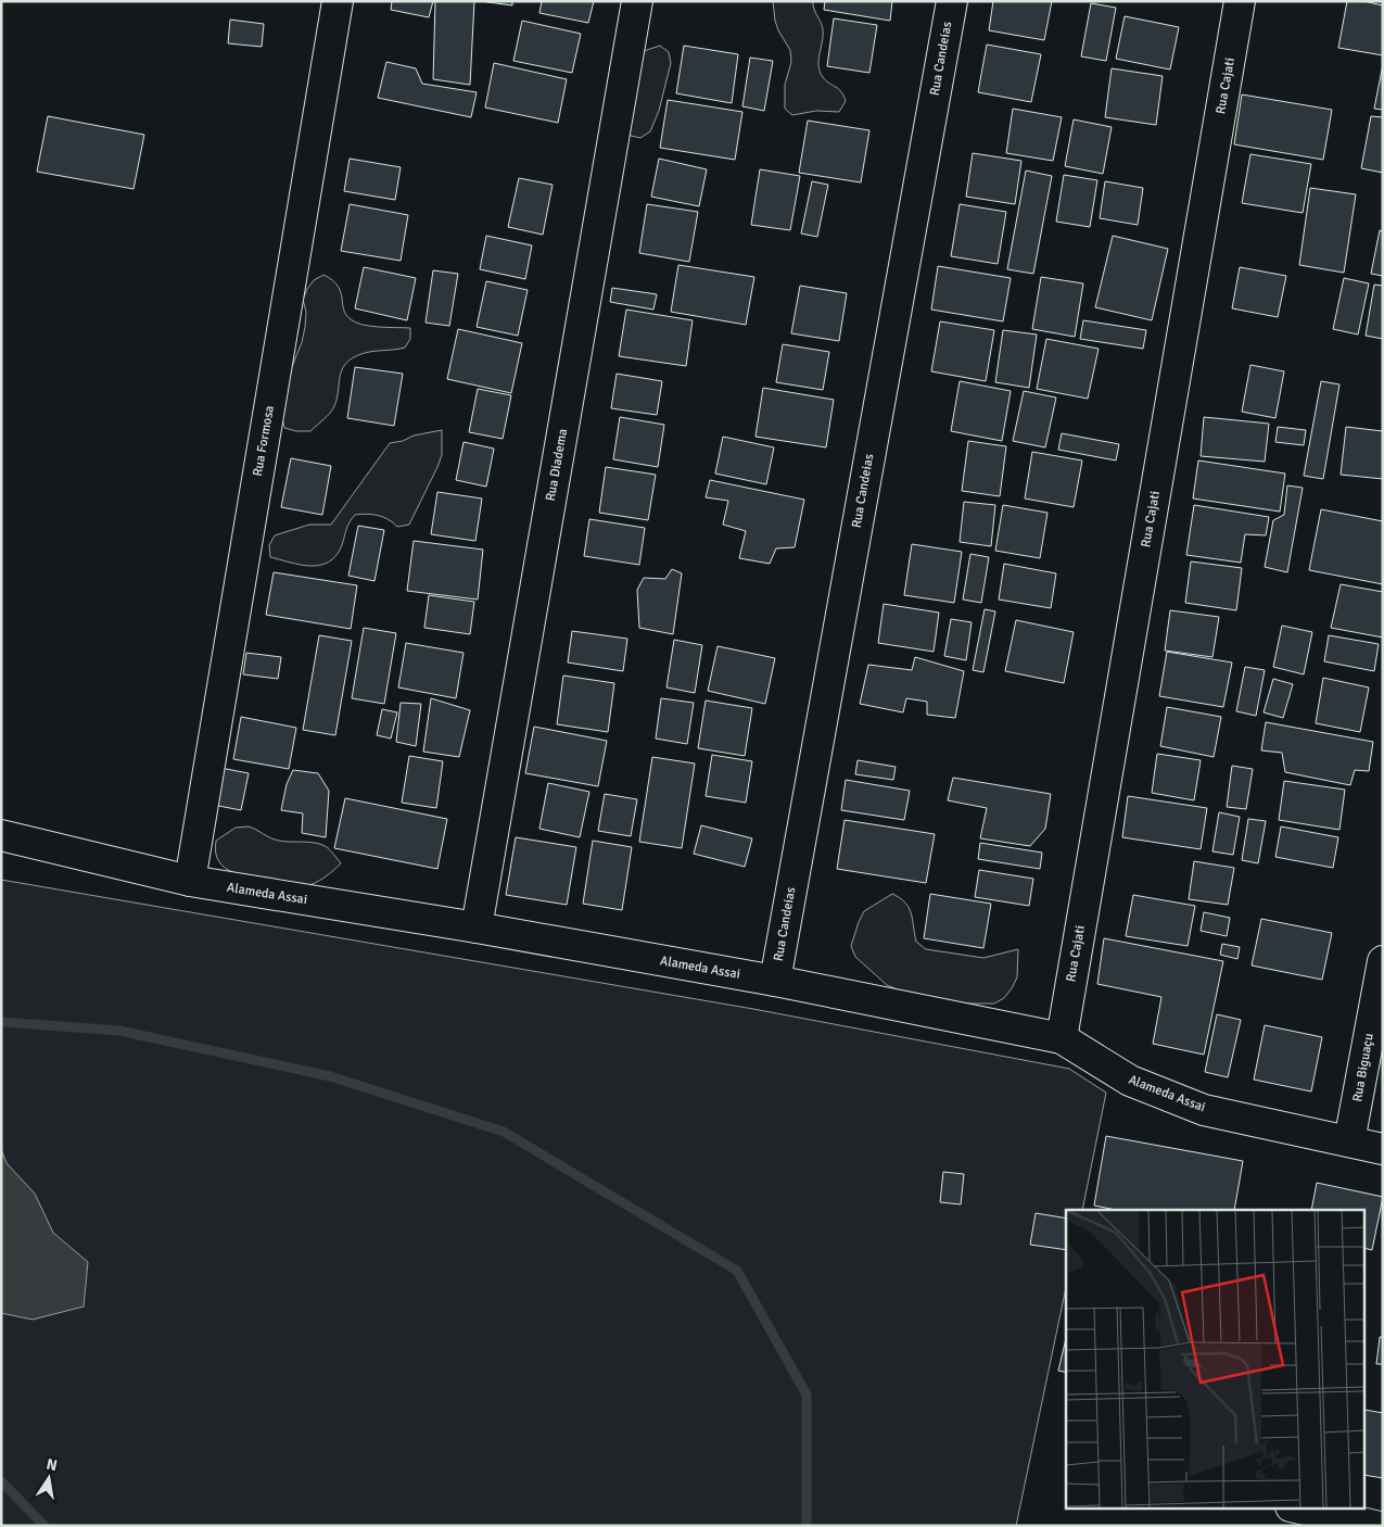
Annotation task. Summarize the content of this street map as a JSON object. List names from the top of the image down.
{
  "streets": {
    "street": [
      "Rua Candeias",
      "Rua Cajati",
      "Rua Formosa",
      "Rua Diadema",
      "Alameda Assai",
      "Rua Biguaçu"
    ]
  },
  "crossings": [
    ["Rua Candeias", "Alameda Assai"],
    ["Rua Cajati", "Alameda Assai"],
    ["Rua Formosa", "Alameda Assai"],
    ["Rua Diadema", "Alameda Assai"],
    ["Alameda Assai", "Rua Biguaçu"]
  ],
  "north": "top"
}
